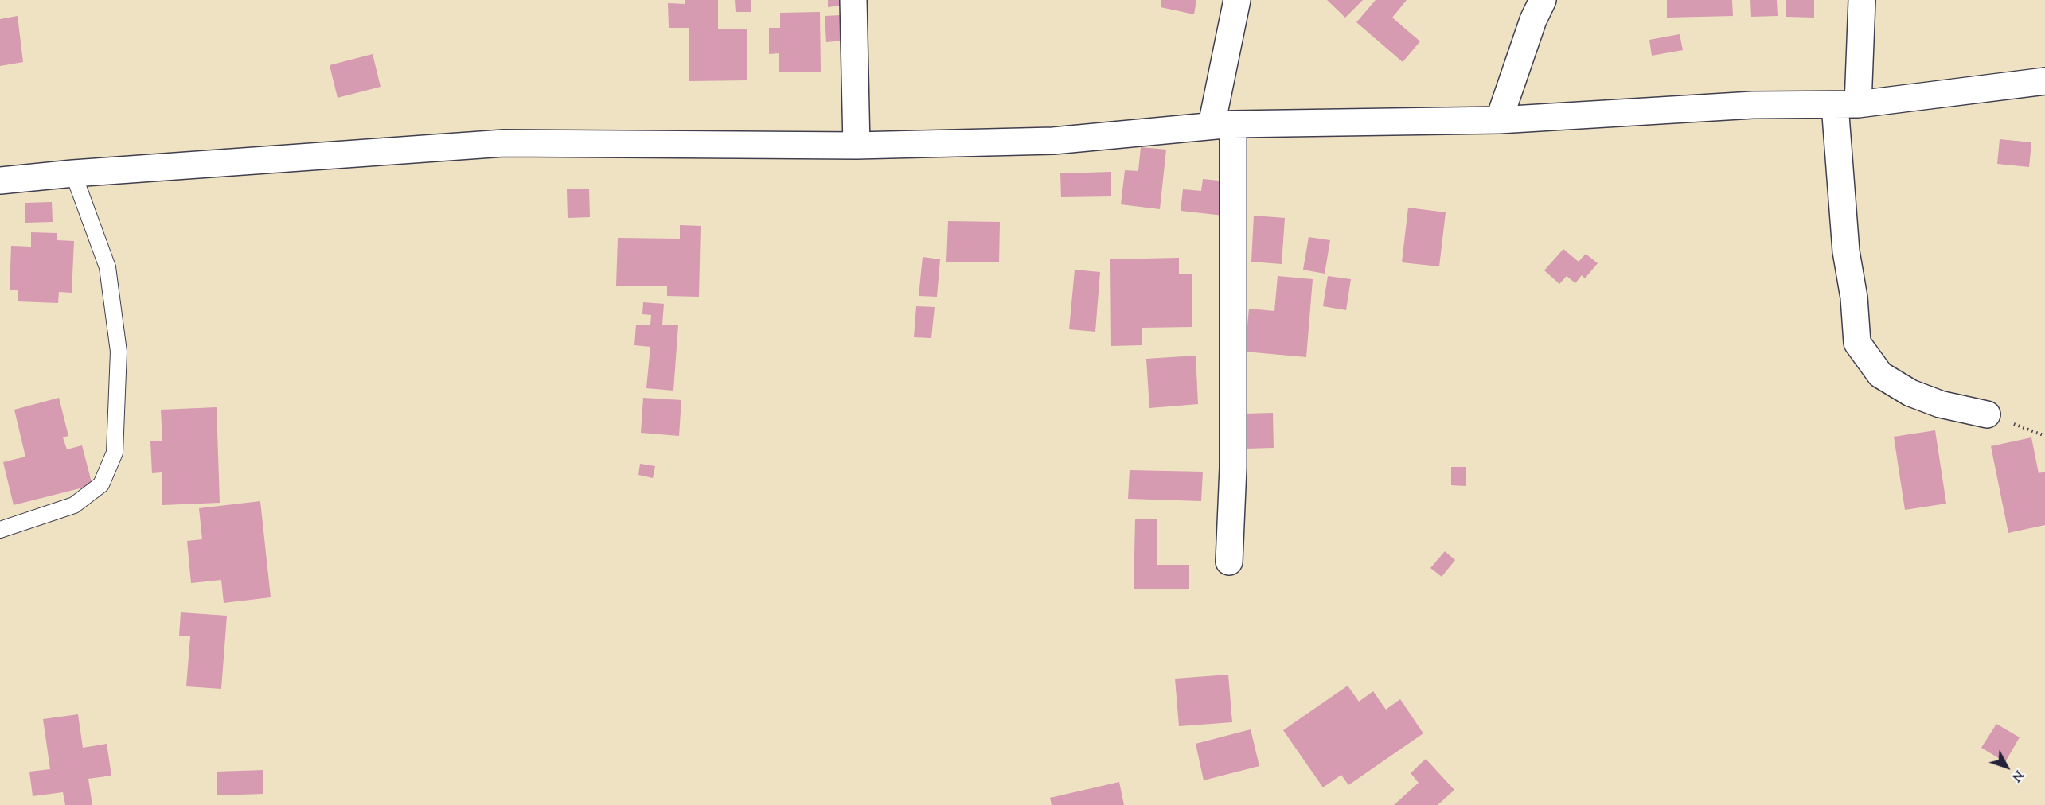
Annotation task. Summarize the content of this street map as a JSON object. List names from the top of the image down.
{
  "north": "bottom right"
}
